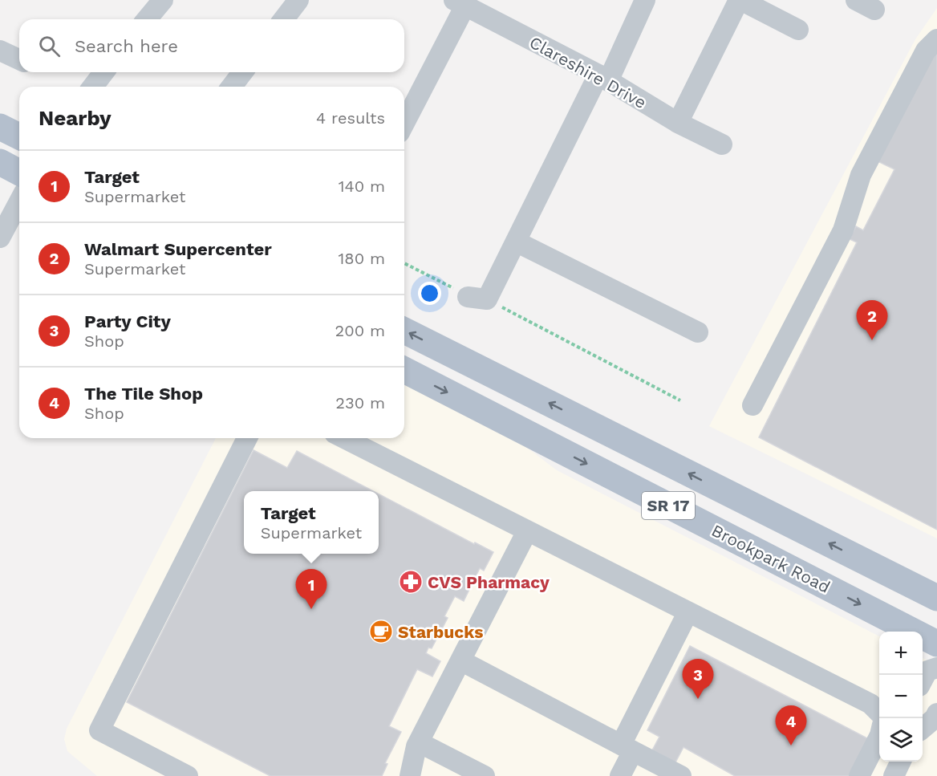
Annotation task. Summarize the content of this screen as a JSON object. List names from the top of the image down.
{
  "streets": {
    "main road": ["SR 17", "Brookpark Road"],
    "street": ["Clareshire Drive"]
  },
  "places": {
    "pharmacy": ["CVS Pharmacy"],
    "cafe": ["Starbucks"]
  },
  "page": {
    "search": "Search here",
    "heading": ["Nearby", "4 results"],
    "list": [
      {
        "mark": "1",
        "name": "Target",
        "note": "Supermarket",
        "value": "140 m"
      },
      {
        "mark": "2",
        "name": "Walmart Supercenter",
        "note": "Supermarket",
        "value": "180 m"
      },
      {
        "mark": "3",
        "name": "Party City",
        "note": "Shop",
        "value": "200 m"
      },
      {
        "mark": "4",
        "name": "The Tile Shop",
        "note": "Shop",
        "value": "230 m"
      }
    ],
    "pins": [
      "2",
      "1",
      "3",
      "4"
    ],
    "popup": ["Target", "Supermarket"],
    "map_buttons": ["+", "−"]
  }
}
